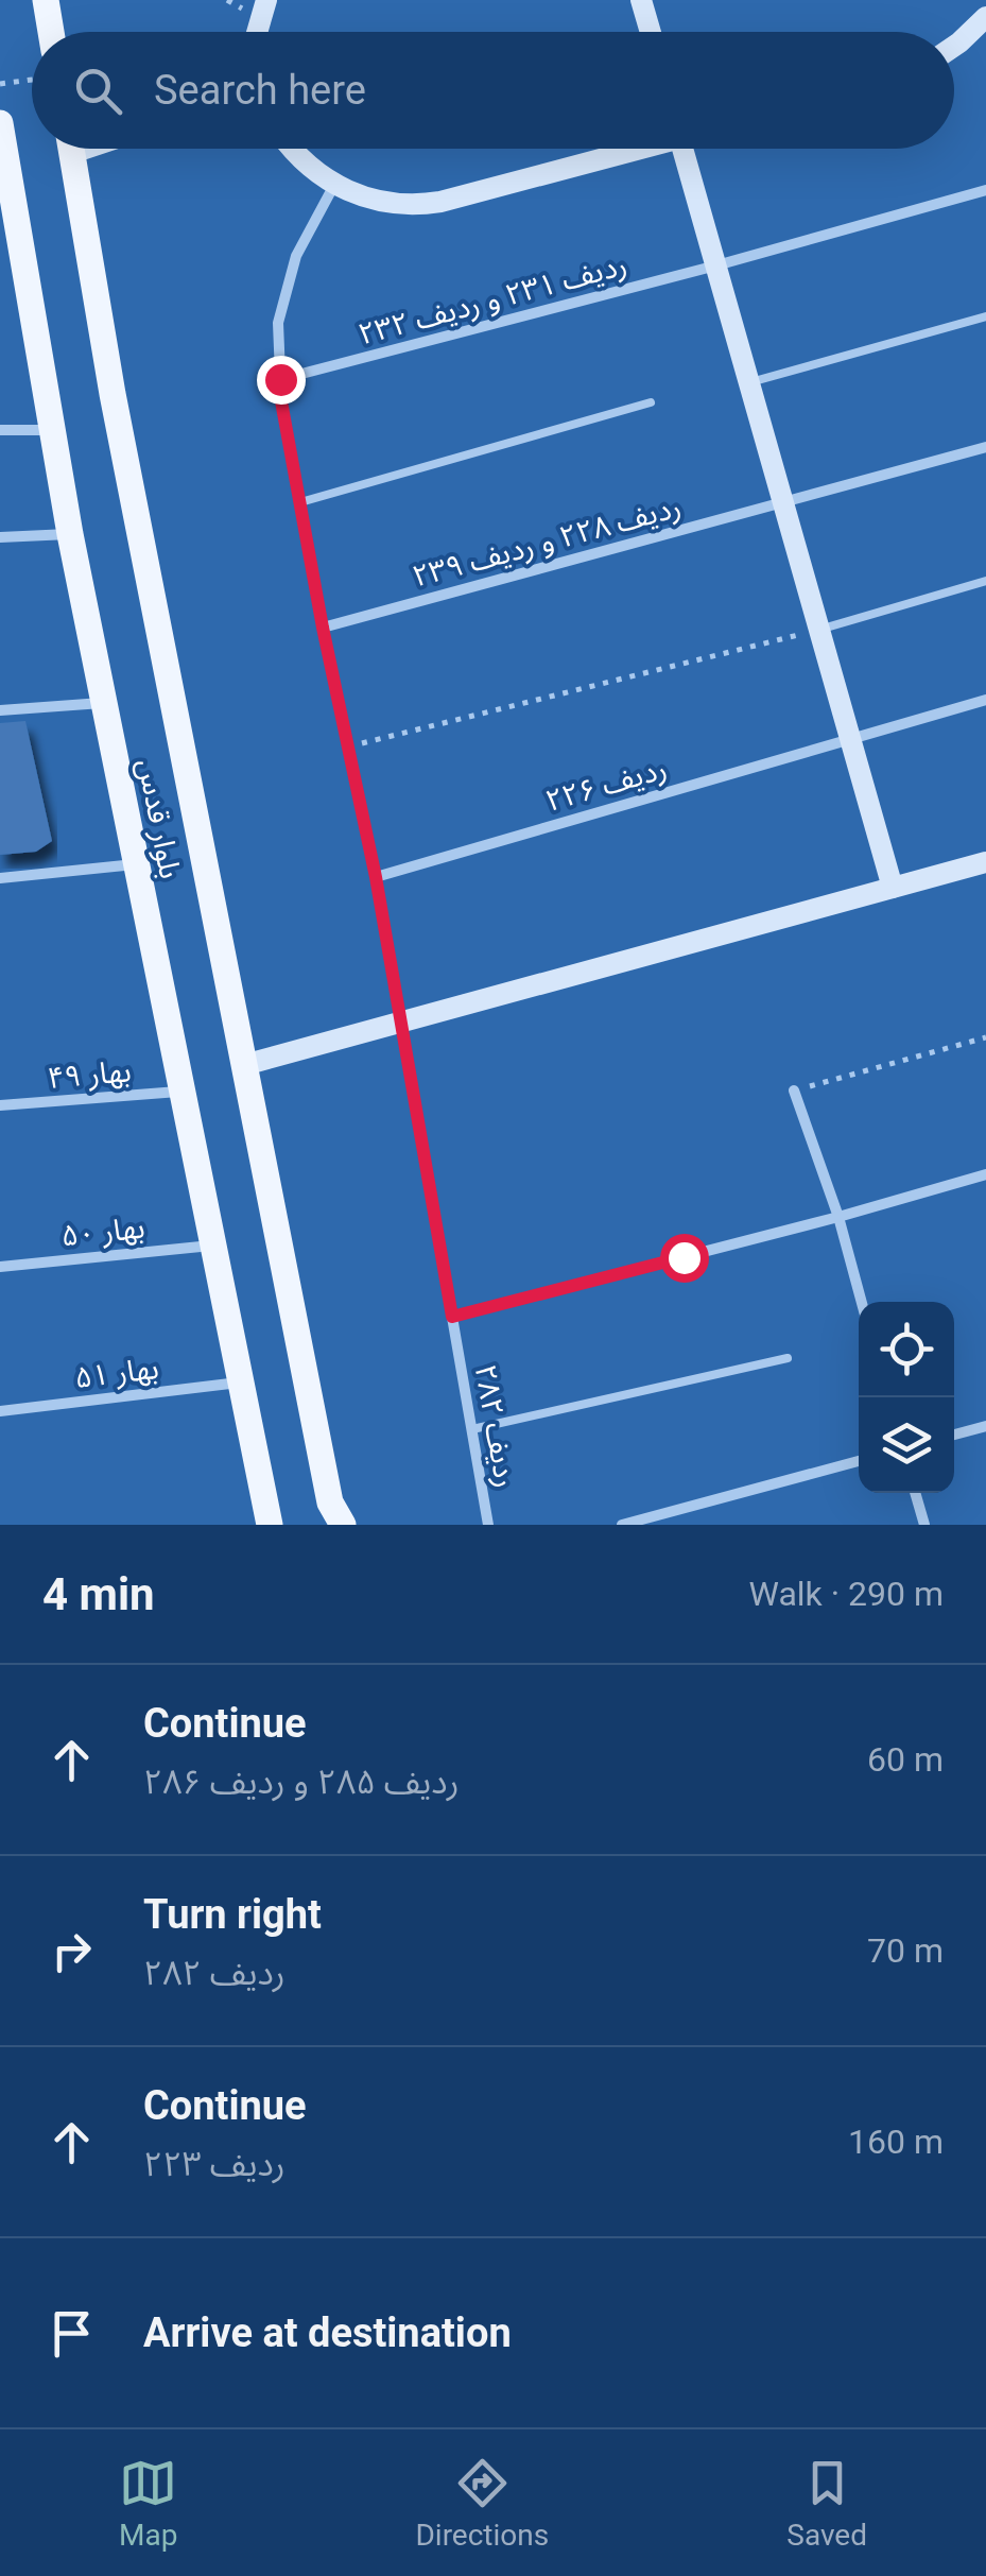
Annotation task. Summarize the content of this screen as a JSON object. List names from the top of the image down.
{
  "streets": {
    "main road": ["بلوار قدس"],
    "street": [
      "ردیف ۲۳۱ و ردیف ۲۳۲",
      "ردیف ۲۲۸ و ردیف ۲۳۹",
      "ردیف ۲۲۶",
      "بهار ۴۹",
      "بهار ۵۰",
      "بهار ۵۱",
      "ردیف ۲۸۲"
    ]
  },
  "crossings": [
    ["ردیف ۲۳۱ و ردیف ۲۳۲", "ردیف ۲۸۲"],
    ["ردیف ۲۲۸ و ردیف ۲۳۹", "ردیف ۲۸۲"],
    ["ردیف ۲۲۶", "ردیف ۲۸۲"],
    ["بلوار قدس", "بهار ۴۹"],
    ["بلوار قدس", "بهار ۵۰"],
    ["بلوار قدس", "بهار ۵۱"]
  ],
  "page": {
    "search": "Search here",
    "heading": ["4 min", "Walk · 290 m"],
    "list": [
      ["Continue", "ردیف ۲۸۵ و ردیف ۲۸۶", "60 m"],
      ["Turn right", "ردیف ۲۸۲", "70 m"],
      ["Continue", "ردیف ۲۲۳", "160 m"],
      "Arrive at destination"
    ],
    "nav": ["Map", "Directions", "Saved"]
  }
}
